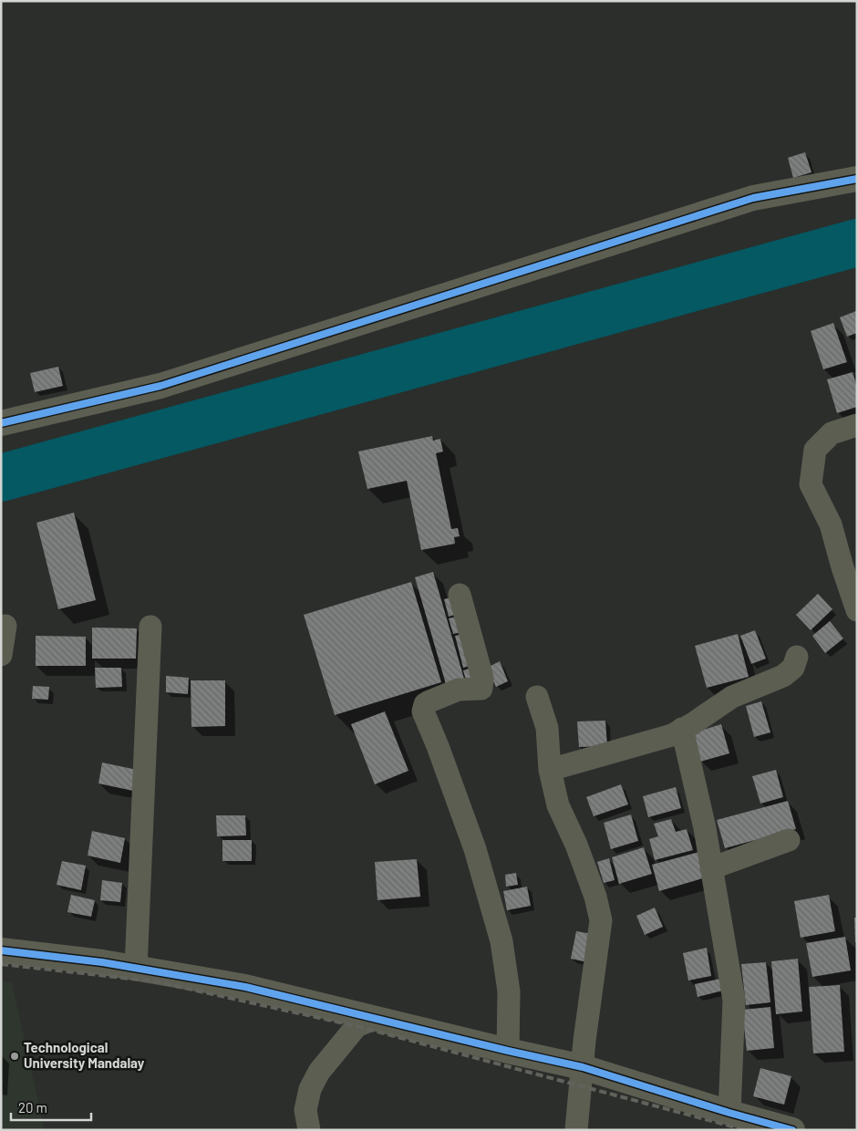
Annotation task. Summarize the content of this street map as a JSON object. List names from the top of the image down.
{
  "places": ["Technological University Mandalay"],
  "scale_bar": "20 m"
}
